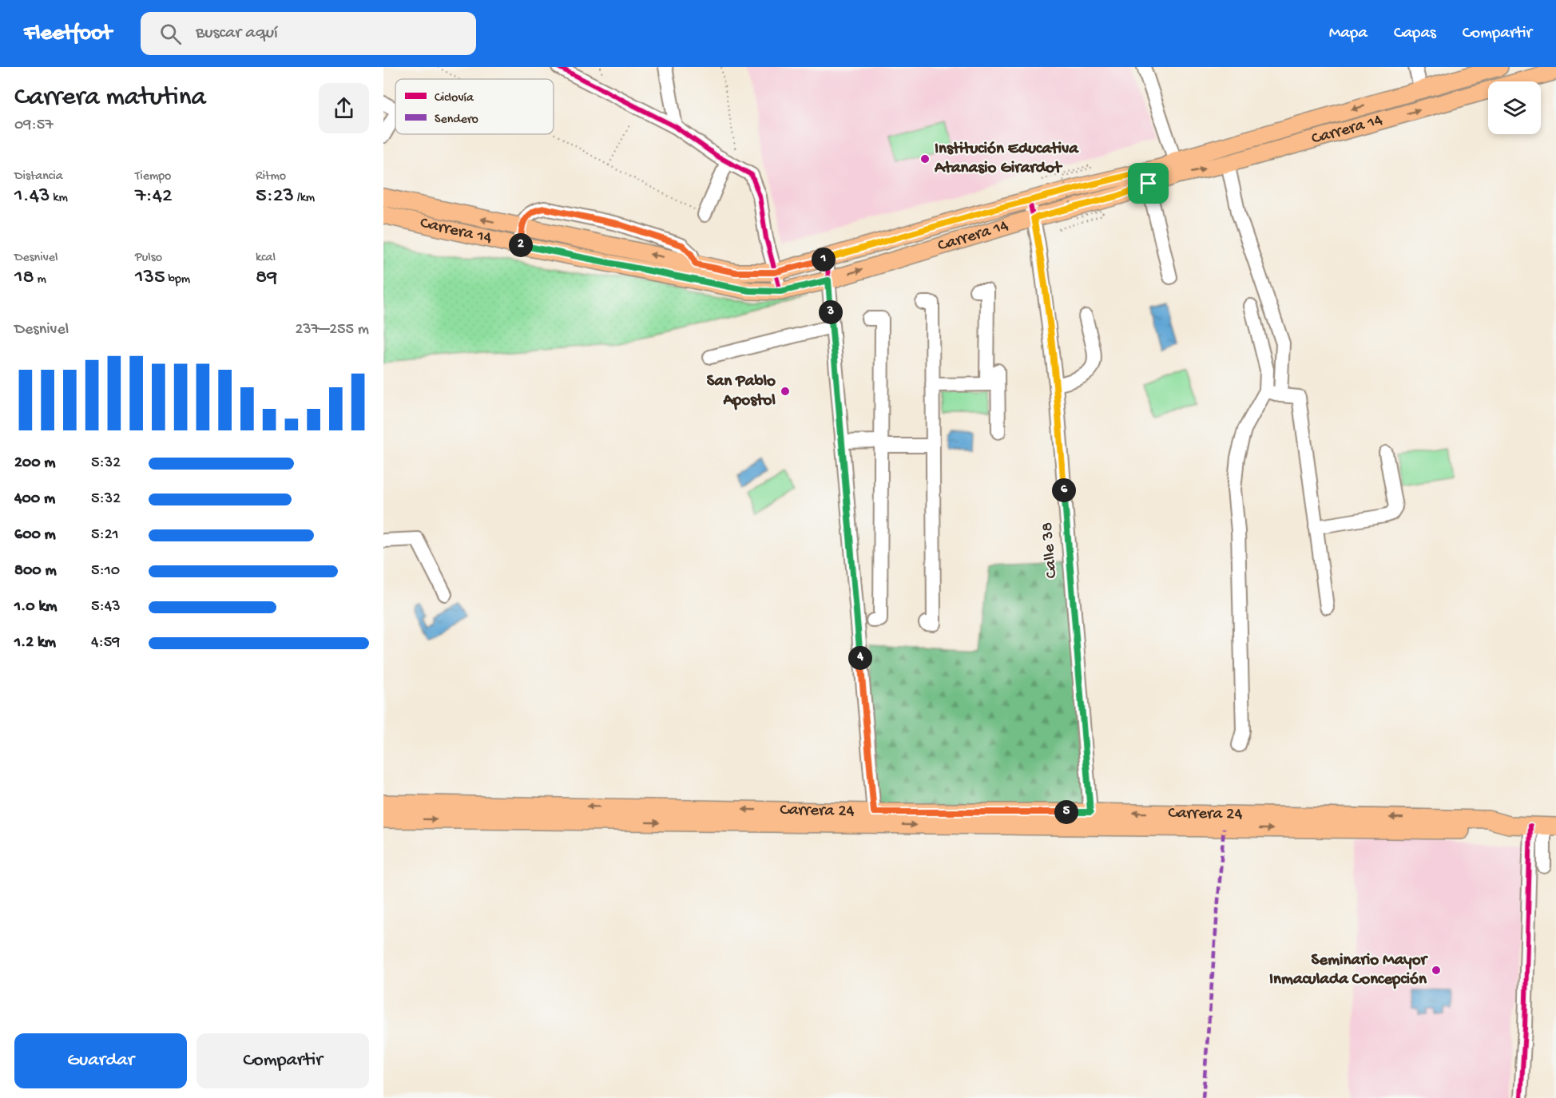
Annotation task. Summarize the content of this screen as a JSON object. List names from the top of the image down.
{
  "streets": {
    "main road": ["Carrera 14", "Carrera 24"],
    "street": ["Calle 38"]
  },
  "crossings": [
    ["Carrera 14", "Calle 38"],
    ["Calle 38", "Carrera 24"]
  ],
  "places": ["Institución Educativa Atanasio Girardot", "San Pablo Apostol", "Seminario Mayor Inmaculada Concepción"],
  "legend": ["Ciclovía", "Sendero"],
  "page": {
    "header": "Fleetfoot",
    "search": "Buscar aquí",
    "nav": ["Mapa", "Capas", "Compartir"],
    "heading": ["Carrera matutina", "09:57"],
    "stats": [
      ["Distancia", "1.43 km"],
      ["Tiempo", "7:42"],
      ["Ritmo", "5:23 /km"],
      ["Desnivel", "18 m"],
      ["Pulso", "135 bpm"],
      ["kcal", "89"]
    ],
    "pins": [
      "2",
      "1",
      "3",
      "6",
      "4",
      "5"
    ],
    "chart": ["Desnivel", "237–255 m"],
    "list": [
      {
        "name": "200 m",
        "note": "5:32"
      },
      {
        "name": "400 m",
        "note": "5:32"
      },
      {
        "name": "600 m",
        "note": "5:21"
      },
      {
        "name": "800 m",
        "note": "5:10"
      },
      {
        "name": "1.0 km",
        "note": "5:43"
      },
      {
        "name": "1.2 km",
        "note": "4:59"
      }
    ],
    "buttons": ["Guardar", "Compartir"]
  }
}
